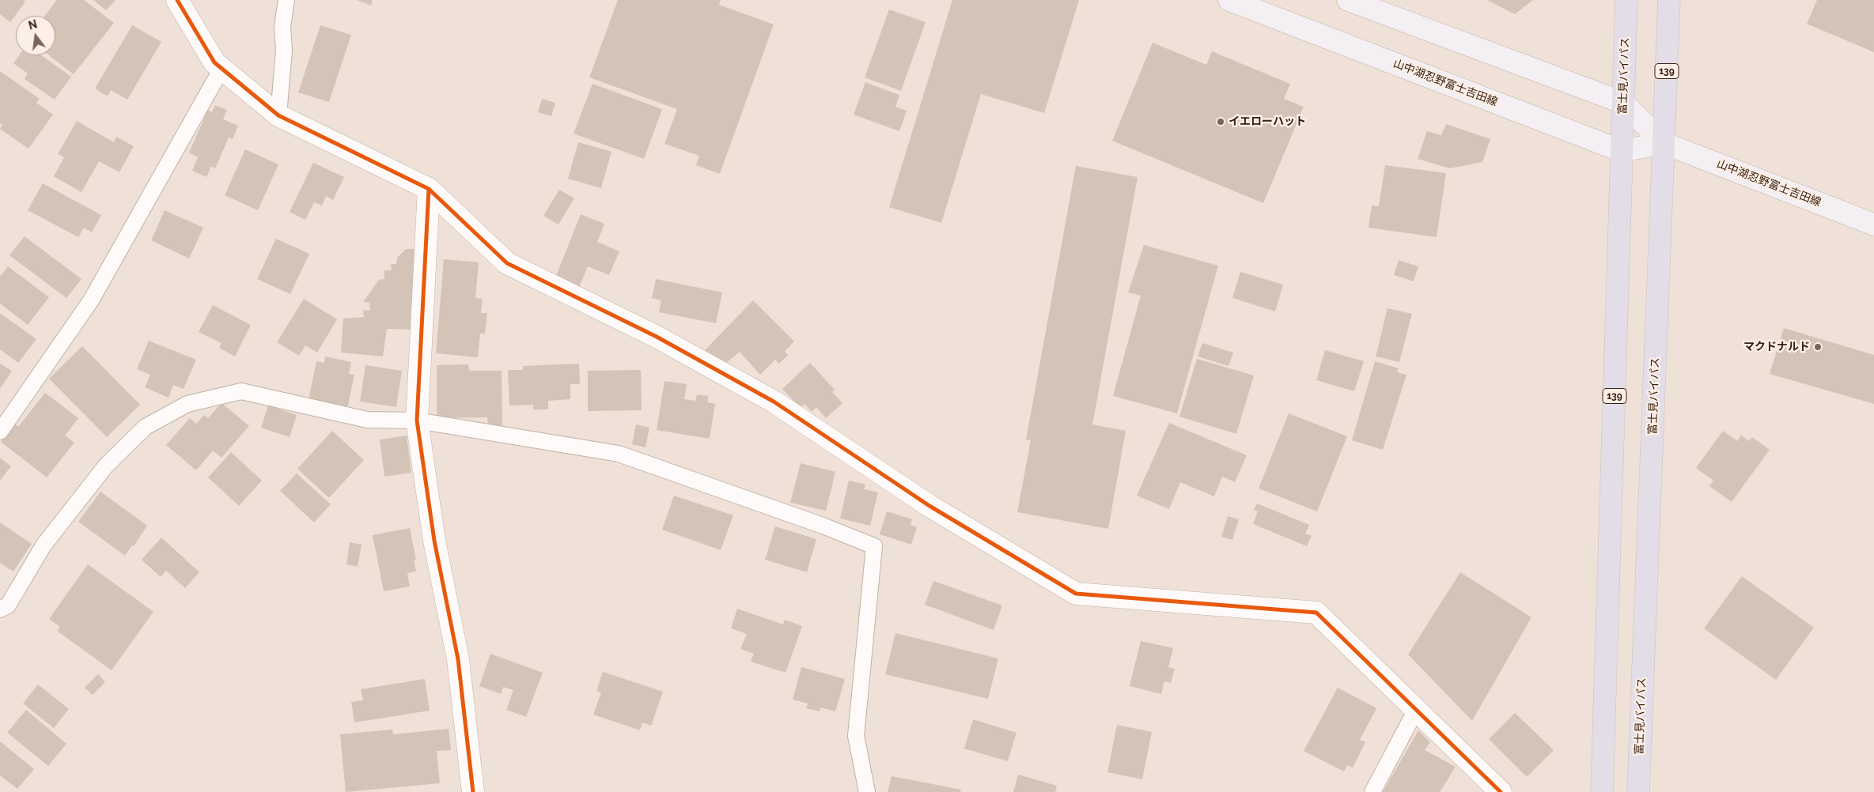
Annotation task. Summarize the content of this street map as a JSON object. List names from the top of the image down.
{
  "streets": {
    "highway": ["139", "富士見バイパス"],
    "main road": ["山中湖忍野富士吉田線"]
  },
  "crossings": [
    ["富士見バイパス", "山中湖忍野富士吉田線"]
  ],
  "places": ["イエローハット", "マクドナルド"],
  "north": "top"
}
